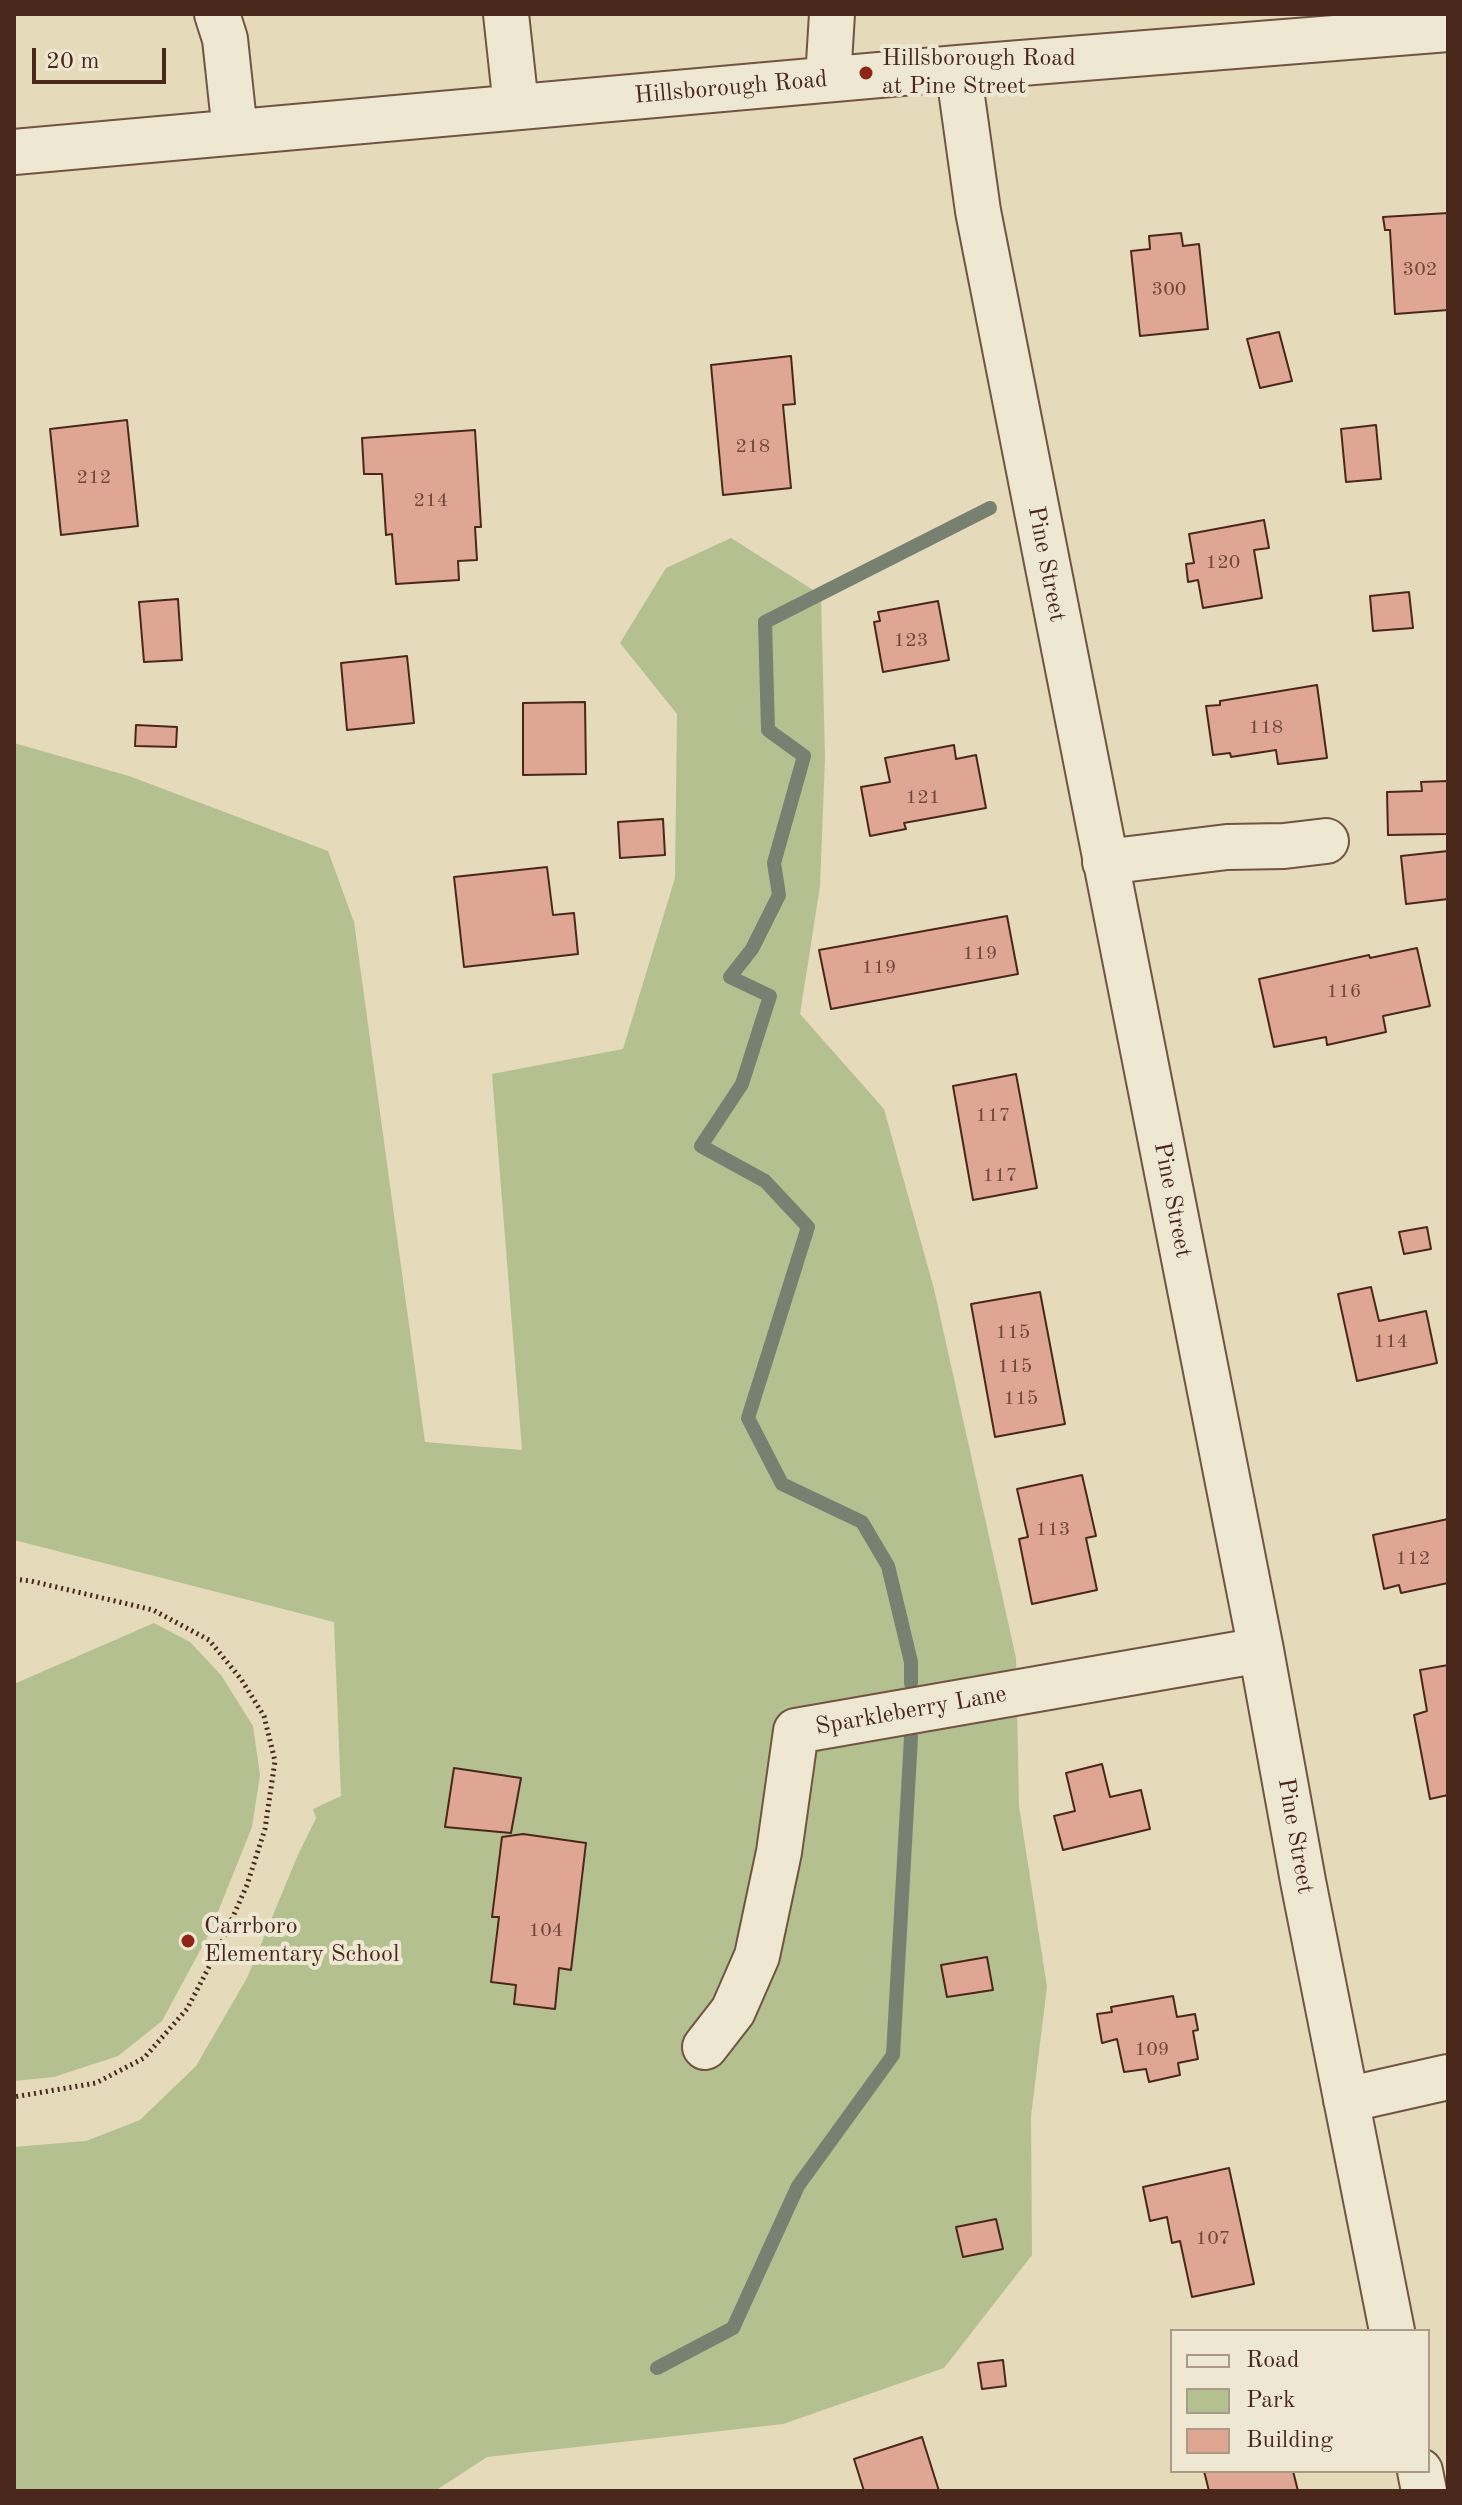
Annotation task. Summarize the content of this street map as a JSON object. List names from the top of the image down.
{
  "streets": {
    "street": ["Hillsborough Road", "Pine Street", "Sparkleberry Lane"]
  },
  "crossings": [
    ["Hillsborough Road", "Pine Street"],
    ["Pine Street", "Sparkleberry Lane"]
  ],
  "places": ["Hillsborough Road at Pine Street", "Carrboro Elementary School"],
  "house_numbers": [
    "302",
    "300",
    "218",
    "212",
    "214",
    "120",
    "123",
    "118",
    "121",
    "119",
    "119",
    "116",
    "117",
    "117",
    "115",
    "114",
    "115",
    "115",
    "113",
    "112",
    "104",
    "109",
    "107"
  ],
  "legend": ["Road", "Park", "Building"],
  "scale_bar": "20 m"
}
